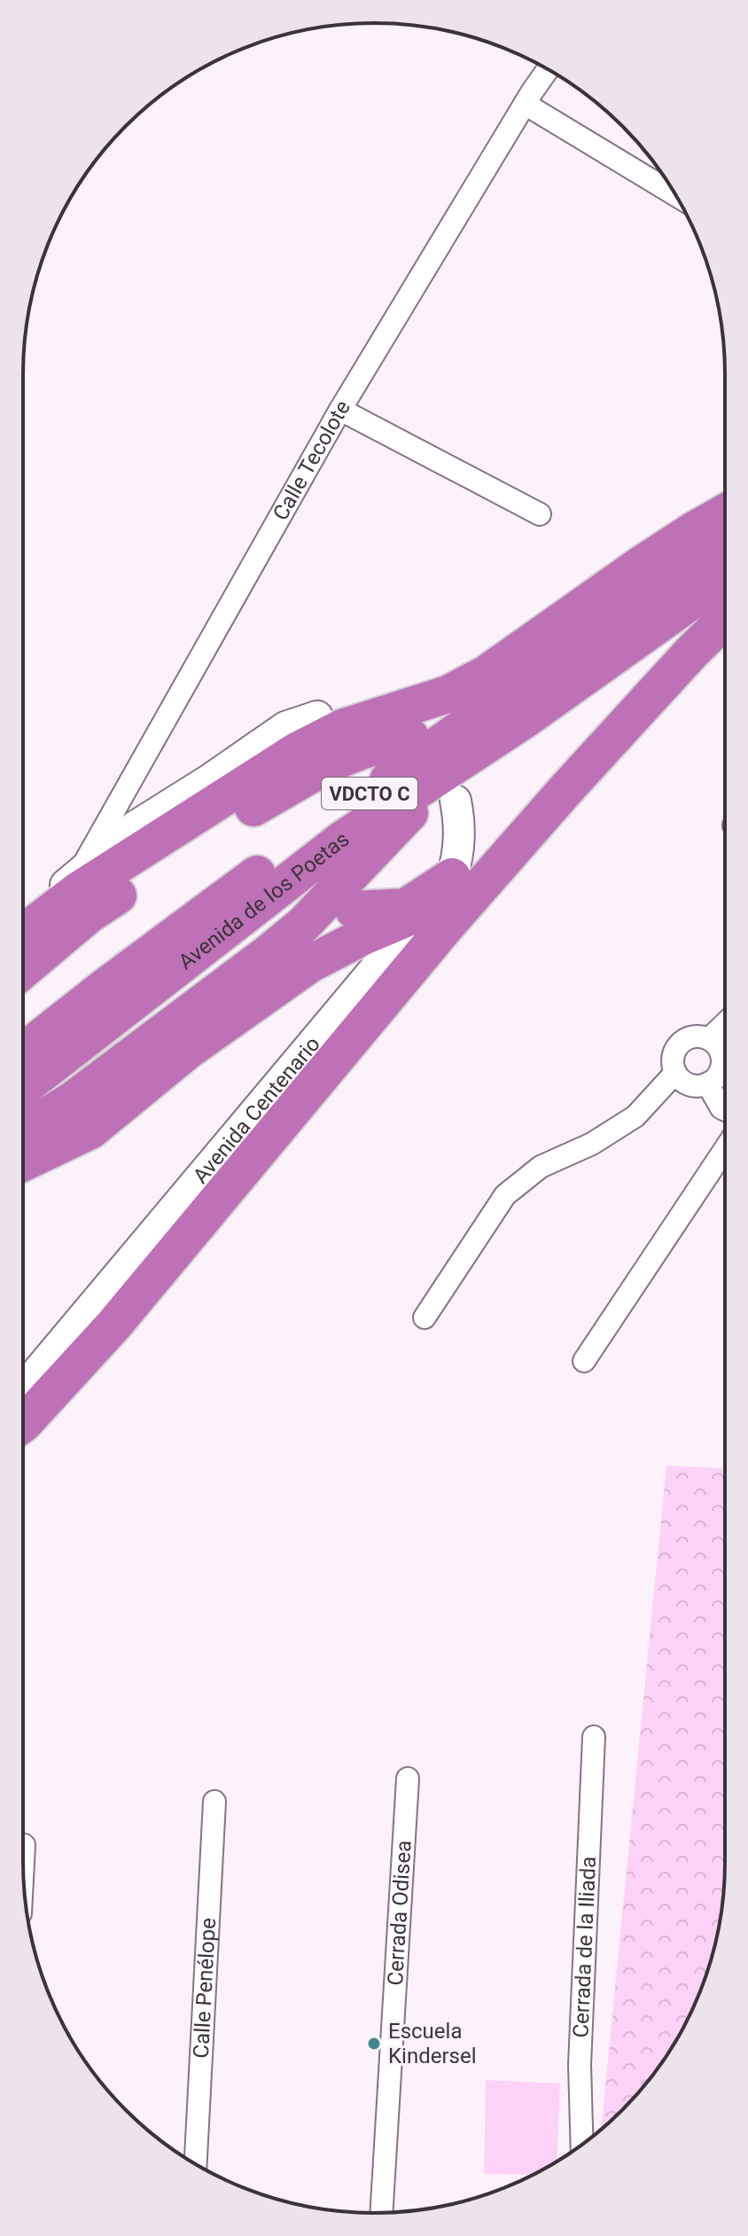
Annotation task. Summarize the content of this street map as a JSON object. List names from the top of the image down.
{
  "streets": {
    "highway": ["VDCTO C", "Avenida de los Poetas"],
    "main road": ["Avenida Centenario"],
    "street": [
      "Calle Tecolote",
      "Cerrada Odisea",
      "Cerrada de la Iliada",
      "Calle Penélope"
    ]
  },
  "places": ["Escuela Kindersel"]
}
